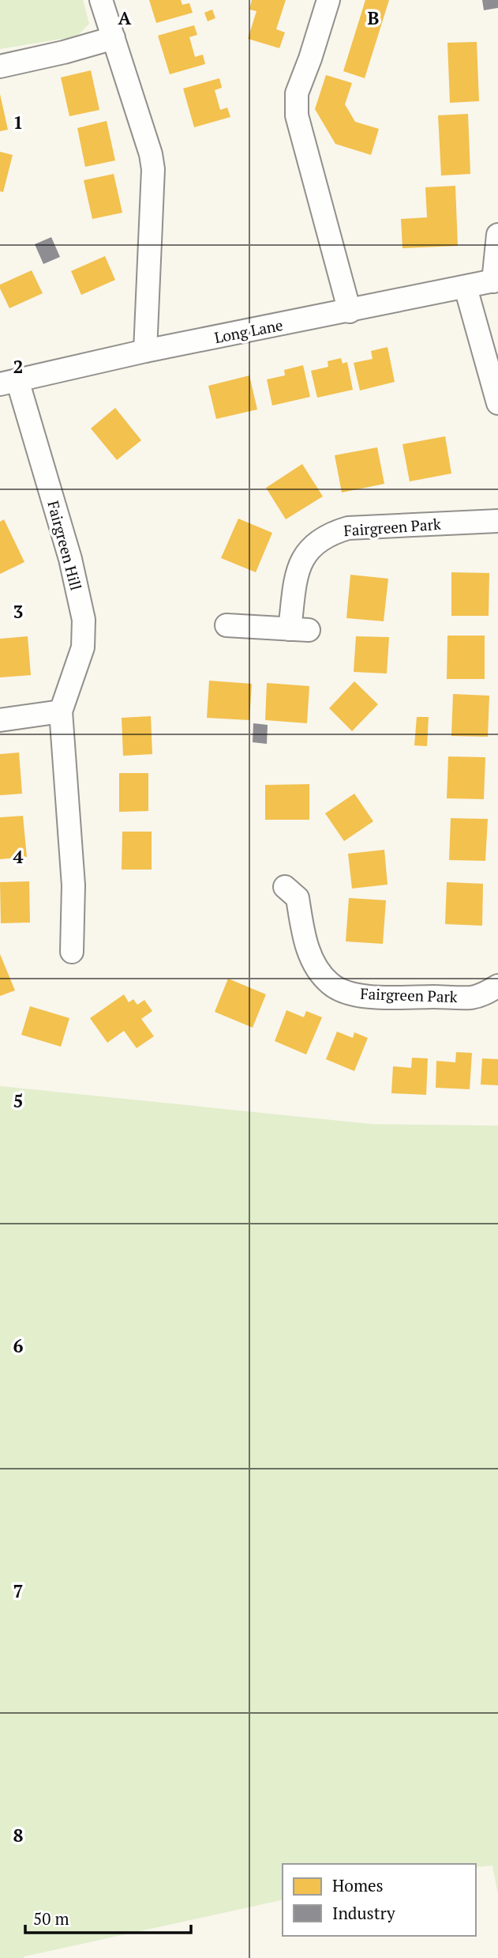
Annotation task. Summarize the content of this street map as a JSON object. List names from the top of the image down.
{
  "streets": {
    "street": ["Long Lane", "Fairgreen Park", "Fairgreen Hill"]
  },
  "crossings": [
    ["Long Lane", "Fairgreen Hill"]
  ],
  "legend": ["Homes", "Industry"],
  "scale_bar": "50 m",
  "grid": {
    "columns": ["A", "B"],
    "rows": [
      "1",
      "2",
      "3",
      "4",
      "5",
      "6",
      "7",
      "8"
    ]
  }
}
